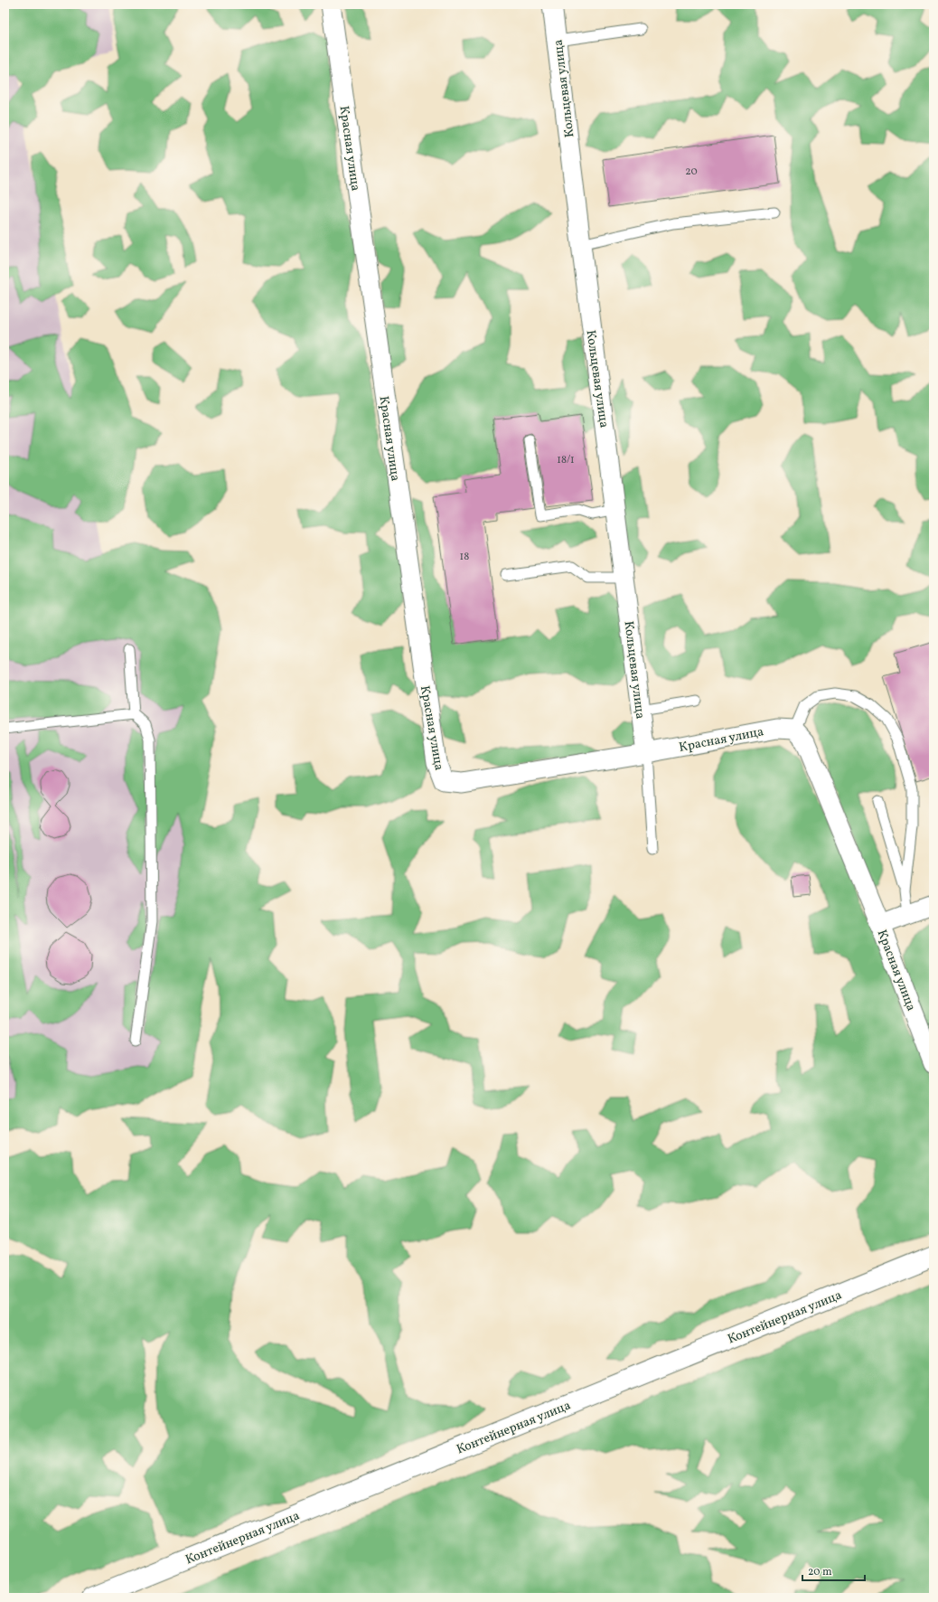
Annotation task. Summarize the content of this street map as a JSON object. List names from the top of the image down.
{
  "streets": {
    "street": ["Кольцевая улица", "Красная улица", "Контейнерная улица"]
  },
  "crossings": [
    ["Кольцевая улица", "Красная улица"]
  ],
  "house_numbers": ["20", "18/1", "18"],
  "scale_bar": "20 m"
}
